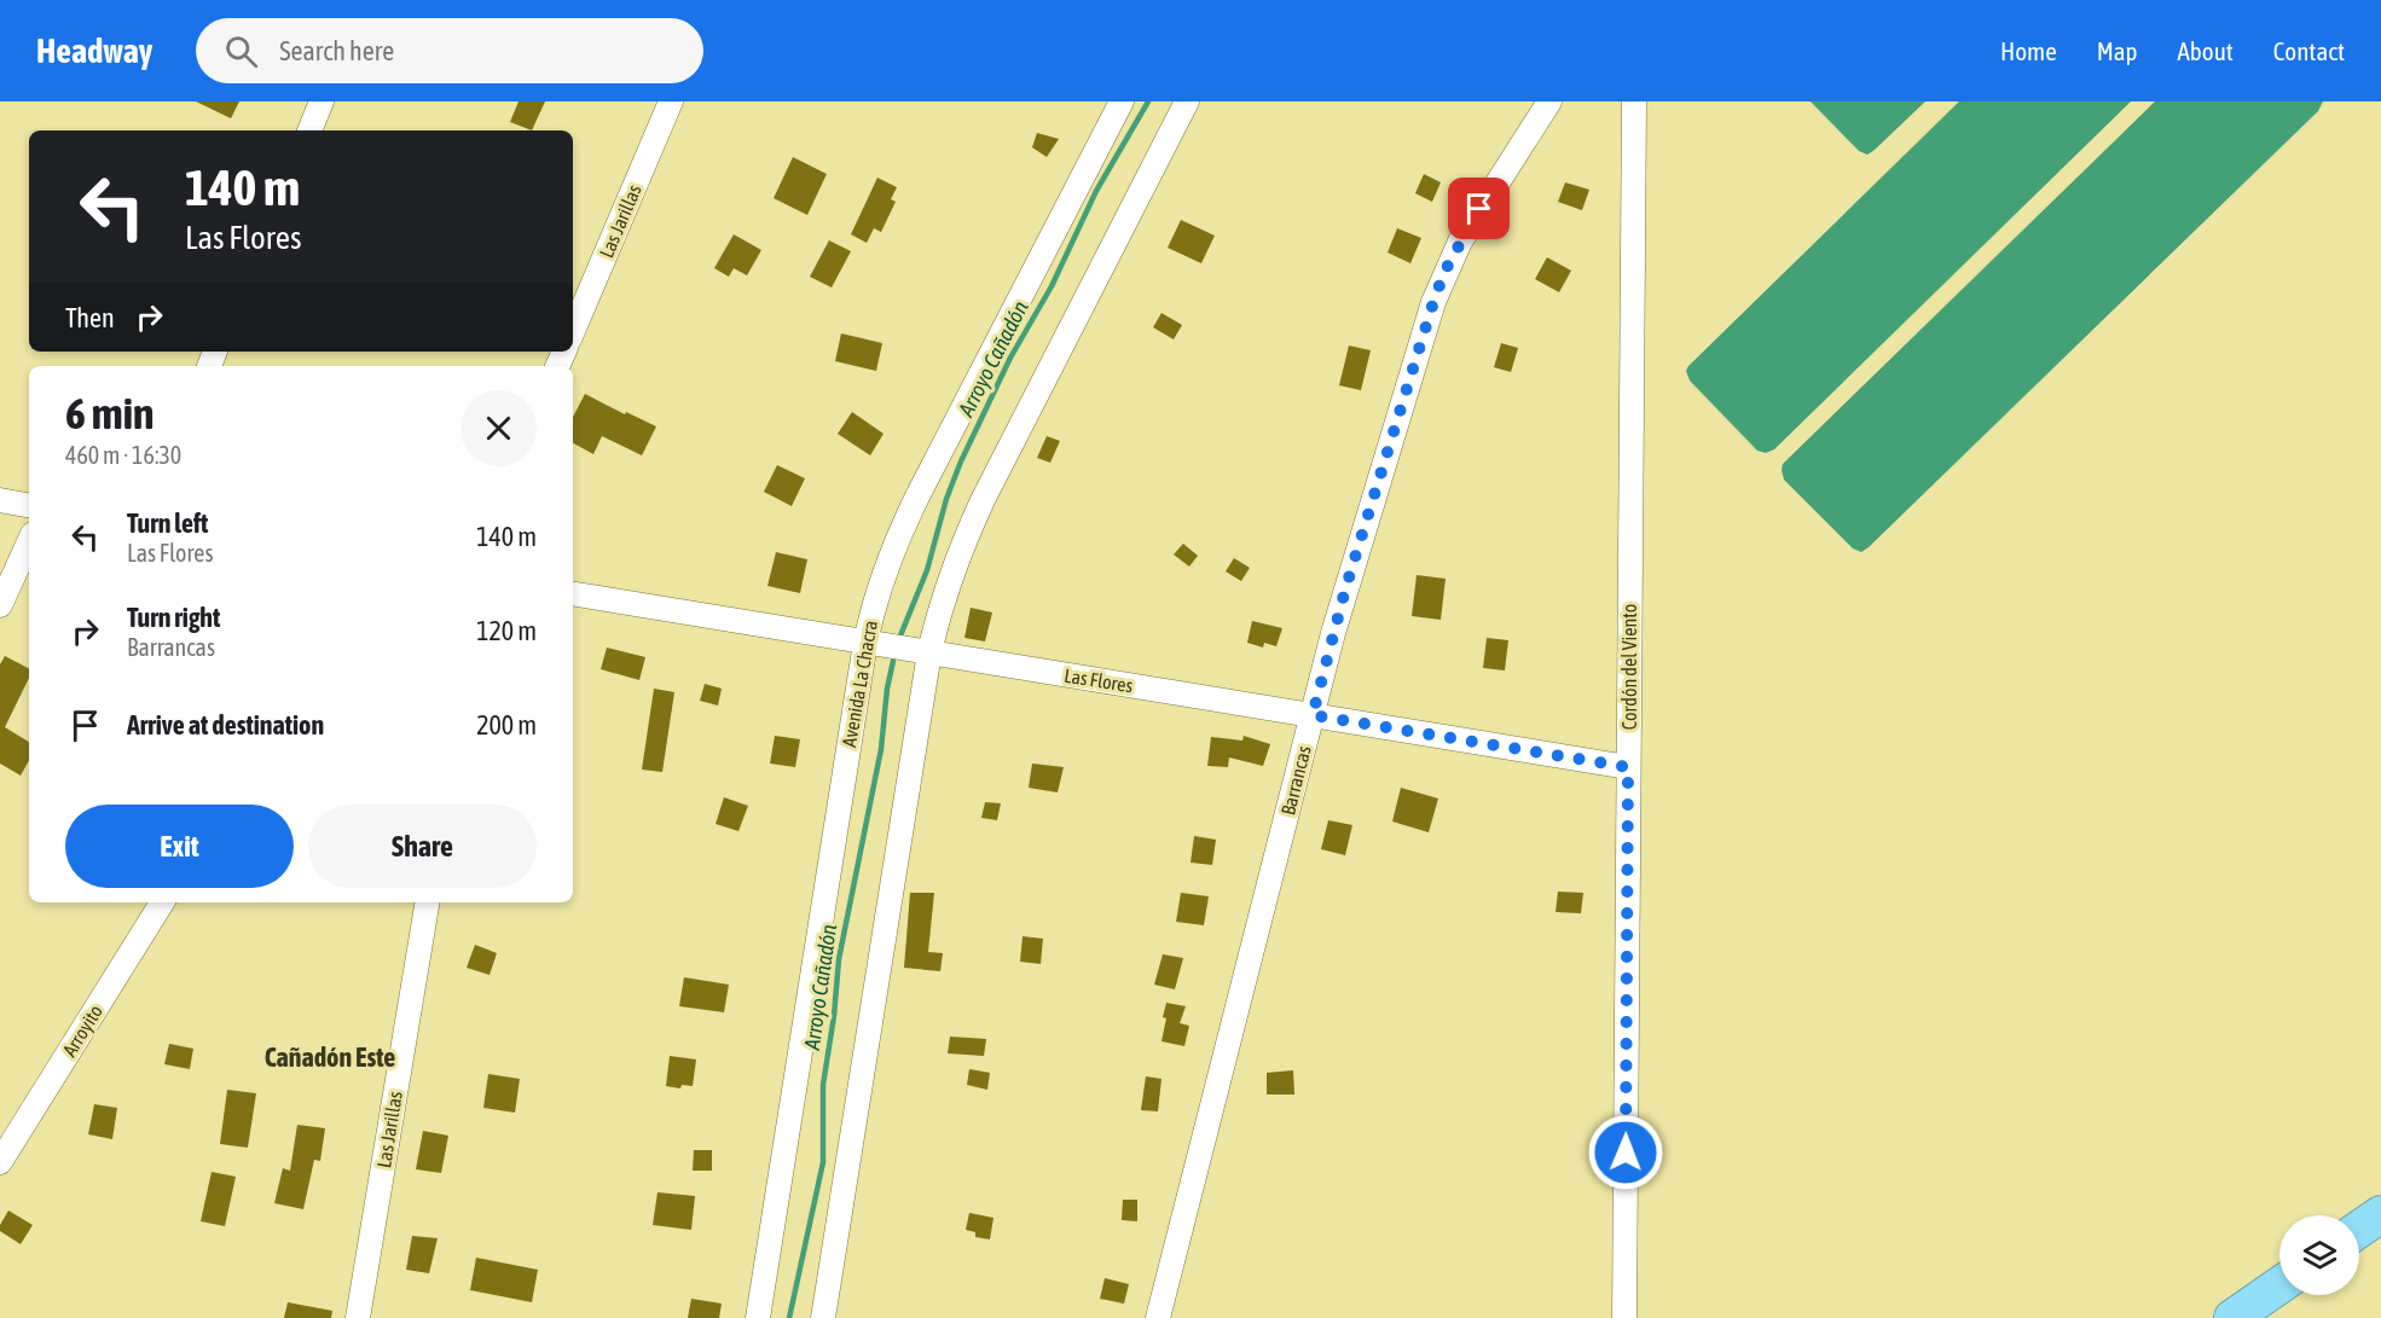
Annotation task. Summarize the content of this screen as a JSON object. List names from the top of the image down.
{
  "streets": {
    "street": [
      "Las Jarillas",
      "Cordón del Viento",
      "Las Flores",
      "Avenida La Chacra",
      "Barrancas",
      "Arroyito"
    ]
  },
  "crossings": [
    ["Cordón del Viento", "Las Flores"],
    ["Las Flores", "Avenida La Chacra"],
    ["Las Flores", "Barrancas"]
  ],
  "districts": ["Cañadón Este"],
  "water": ["Arroyo Cañadón"],
  "page": {
    "header": "Headway",
    "search": "Search here",
    "nav": [
      "Home",
      "Map",
      "About",
      "Contact"
    ],
    "turn": ["140 m", "Las Flores"],
    "then": "Then",
    "heading": ["6 min", "460 m · 16:30"],
    "list": [
      {
        "name": "Turn left",
        "note": "Las Flores",
        "value": "140 m"
      },
      {
        "name": "Turn right",
        "note": "Barrancas",
        "value": "120 m"
      },
      {
        "name": "Arrive at destination",
        "value": "200 m"
      }
    ],
    "buttons": ["Exit", "Share"]
  }
}
